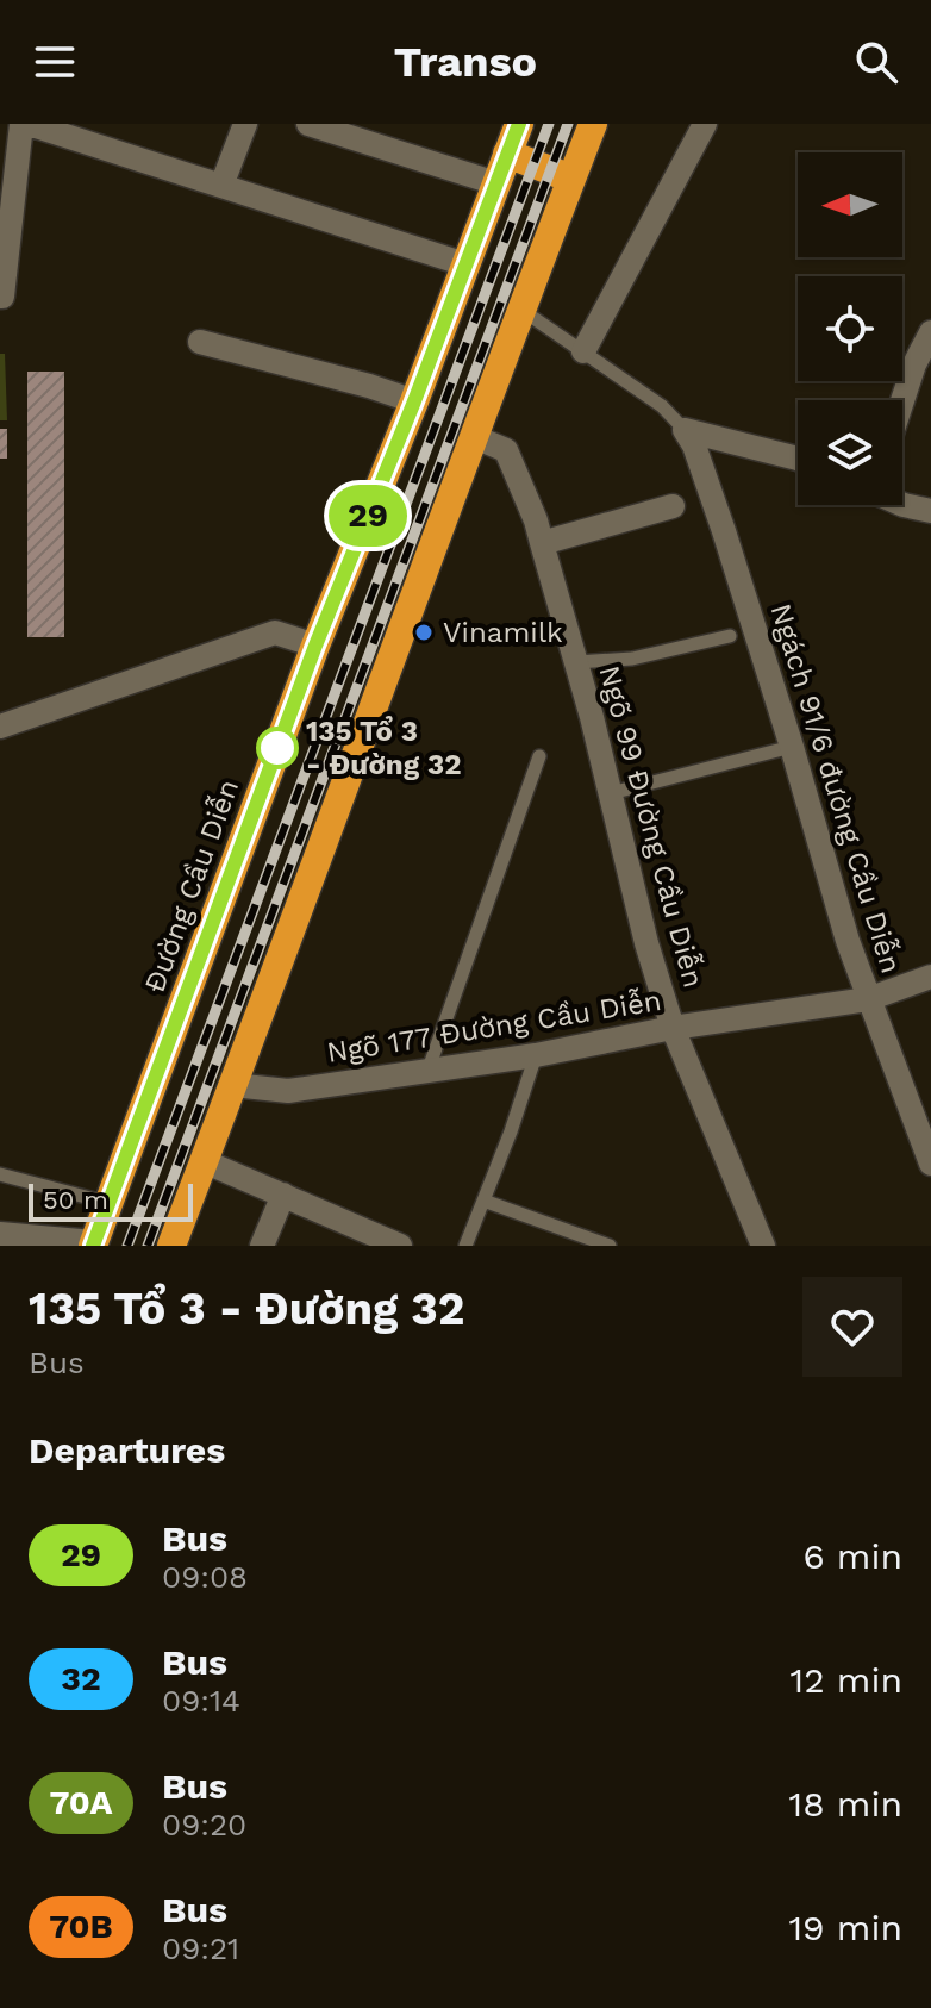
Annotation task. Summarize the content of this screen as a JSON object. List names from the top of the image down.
{
  "streets": {
    "highway": ["Đường Cầu Diễn"],
    "street": ["Ngách 91/6 đường Cầu Diễn", "Ngõ 99 Đường Cầu Diễn", "Ngõ 177 Đường Cầu Diễn"]
  },
  "crossings": [
    ["Ngách 91/6 đường Cầu Diễn", "Ngõ 177 Đường Cầu Diễn"],
    ["Ngõ 99 Đường Cầu Diễn", "Ngõ 177 Đường Cầu Diễn"]
  ],
  "places": ["Vinamilk", "135 Tổ 3 - Đường 32"],
  "lines": ["bus line 29"],
  "scale_bar": "50 m",
  "north": "left",
  "page": {
    "header": "Transo",
    "on_map": "29",
    "scale": "50 m",
    "heading": [
      ["135 Tổ 3 - Đường 32", "Bus"],
      "Departures"
    ],
    "list": [
      {
        "mark": "29",
        "name": "Bus",
        "note": "09:08",
        "value": "6 min"
      },
      {
        "mark": "32",
        "name": "Bus",
        "note": "09:14",
        "value": "12 min"
      },
      {
        "mark": "70A",
        "name": "Bus",
        "note": "09:20",
        "value": "18 min"
      },
      {
        "mark": "70B",
        "name": "Bus",
        "note": "09:21",
        "value": "19 min"
      }
    ]
  }
}
